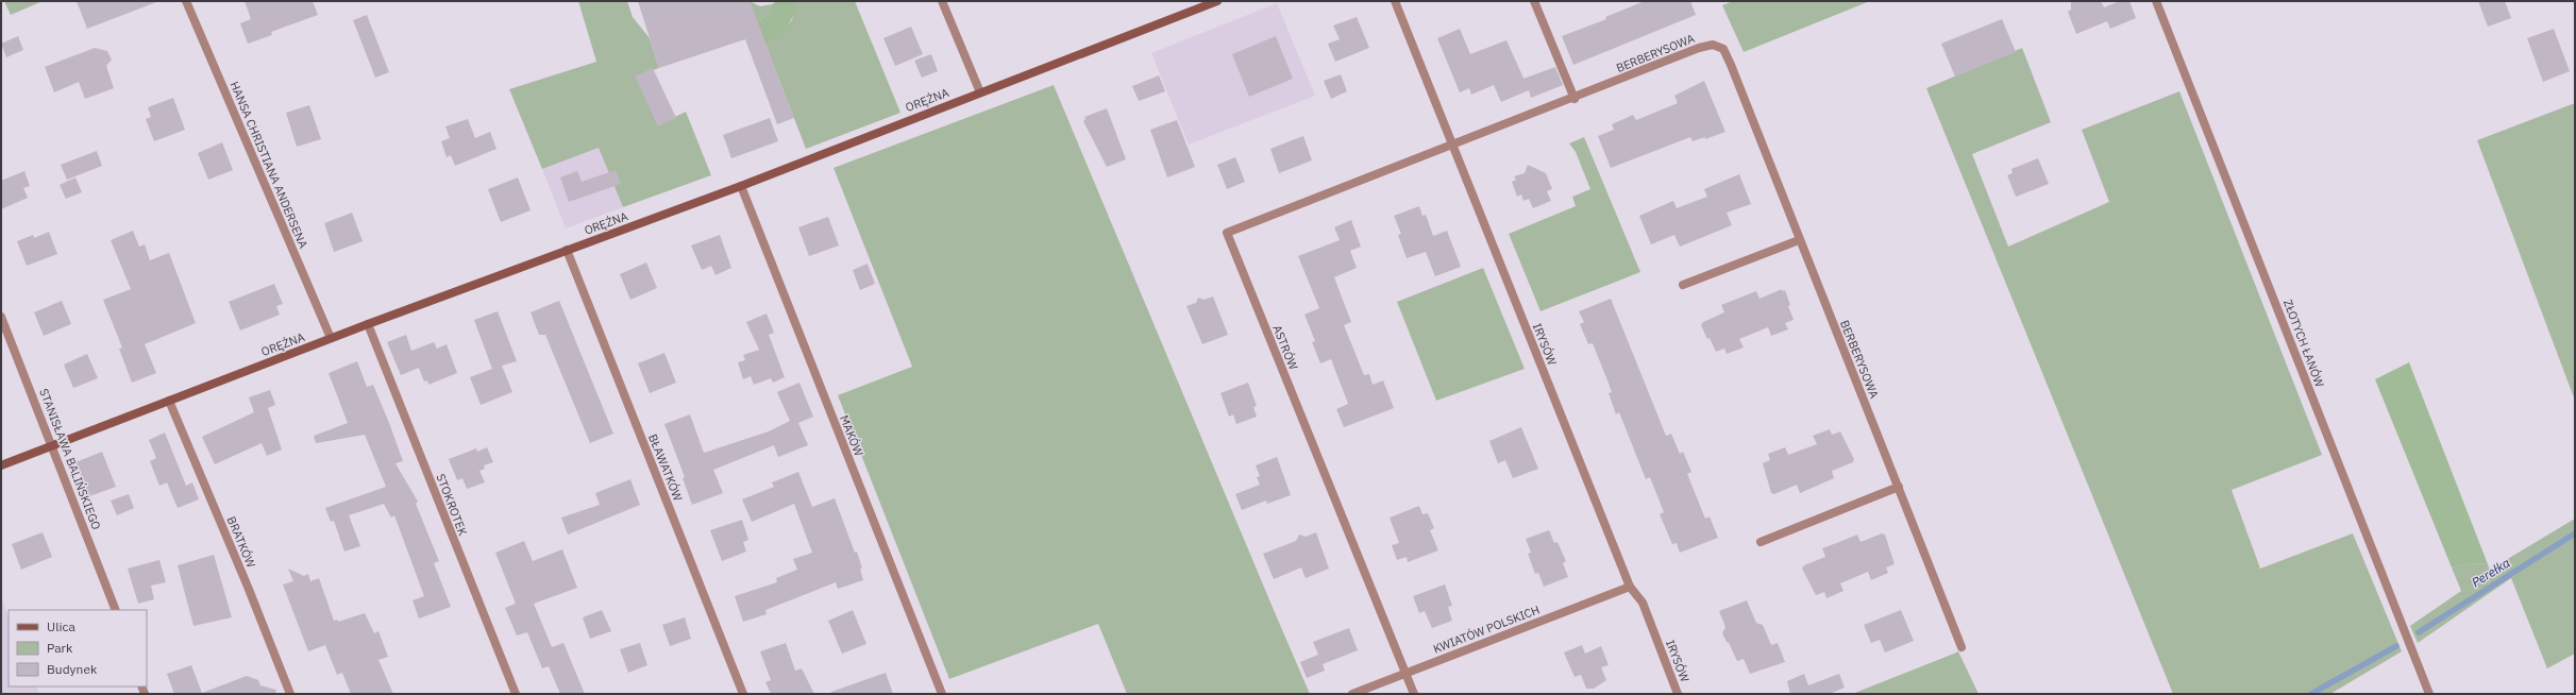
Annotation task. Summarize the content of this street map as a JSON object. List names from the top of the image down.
{
  "streets": {
    "street": [
      "BERBERYSOWA",
      "ORĘŻNA",
      "HANSA CHRISTIANA ANDERSENA",
      "ZŁOTYCH ŁANÓW",
      "IRYSÓW",
      "ASTRÓW",
      "MAKÓW",
      "STANISŁAWA BALIŃSKIEGO",
      "BŁAWATKÓW",
      "STOKROTEK",
      "BRATKÓW",
      "KWIATÓW POLSKICH"
    ]
  },
  "crossings": [
    ["BERBERYSOWA", "IRYSÓW"],
    ["BERBERYSOWA", "ASTRÓW"],
    ["ORĘŻNA", "HANSA CHRISTIANA ANDERSENA"],
    ["ORĘŻNA", "MAKÓW"],
    ["ORĘŻNA", "STANISŁAWA BALIŃSKIEGO"],
    ["ORĘŻNA", "BŁAWATKÓW"],
    ["ORĘŻNA", "STOKROTEK"],
    ["ORĘŻNA", "BRATKÓW"],
    ["IRYSÓW", "ASTRÓW"],
    ["IRYSÓW", "KWIATÓW POLSKICH"],
    ["ASTRÓW", "KWIATÓW POLSKICH"]
  ],
  "water": ["Perełka"],
  "legend": ["Ulica", "Park", "Budynek"]
}
